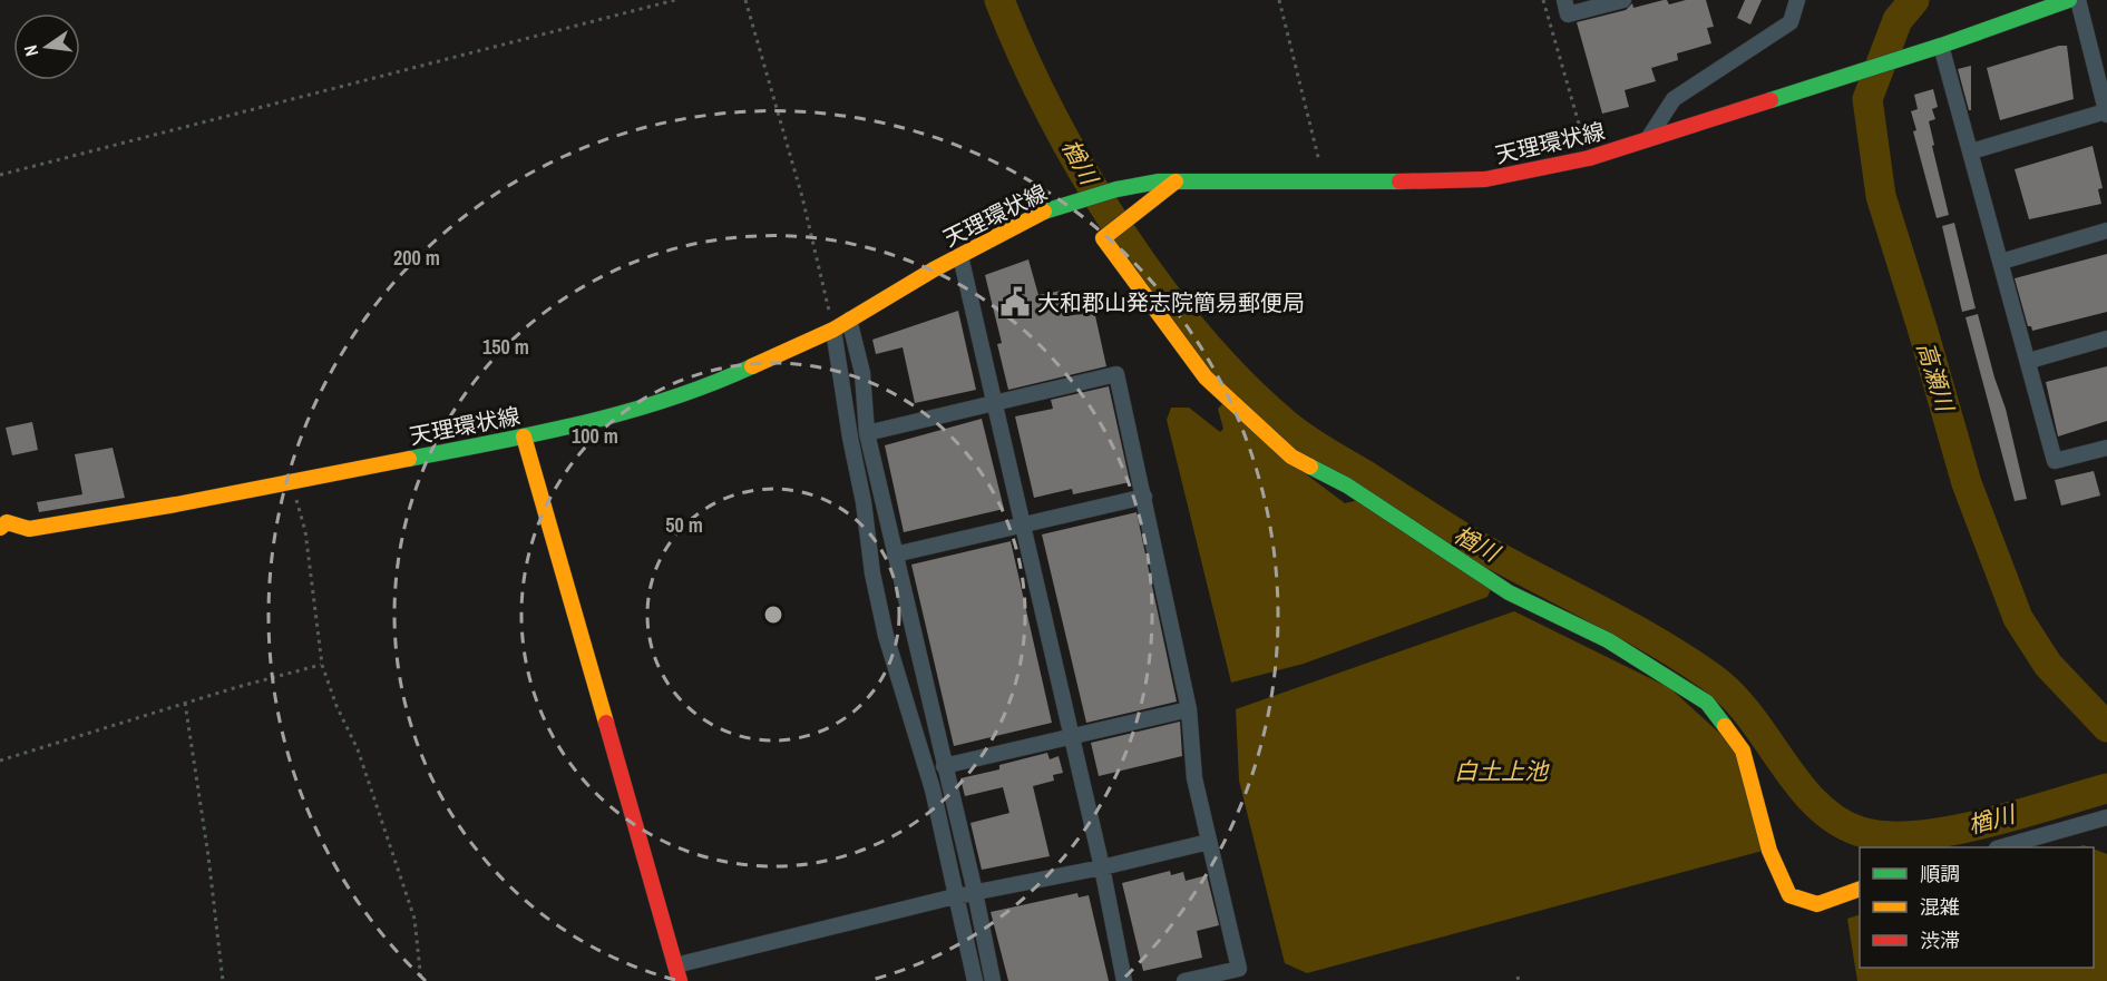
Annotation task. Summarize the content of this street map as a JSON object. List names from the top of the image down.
{
  "streets": {
    "main road": ["天理環状線"]
  },
  "water": ["楢川", "高瀬川", "白土上池"],
  "places": {
    "public building": ["大和郡山発志院簡易郵便局"]
  },
  "legend": ["順調", "混雑", "渋滞"],
  "north": "left",
  "rings": [
    "200 m",
    "150 m",
    "100 m",
    "50 m"
  ]
}
